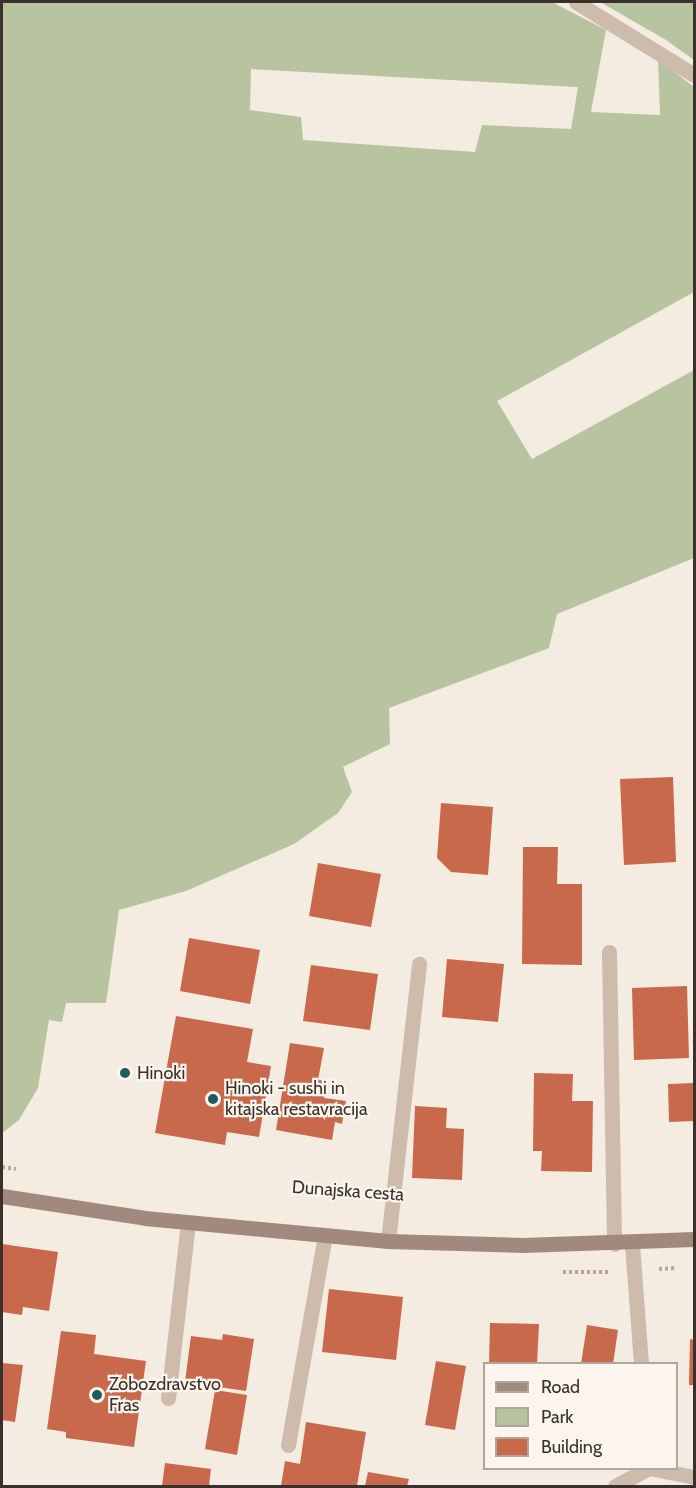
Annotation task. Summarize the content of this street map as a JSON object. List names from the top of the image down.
{
  "places": ["Hinoki", "Hinoki - sushi in kitajska restavracija", "Zobozdravstvo Fras"],
  "legend": ["Road", "Park", "Building"]
}
